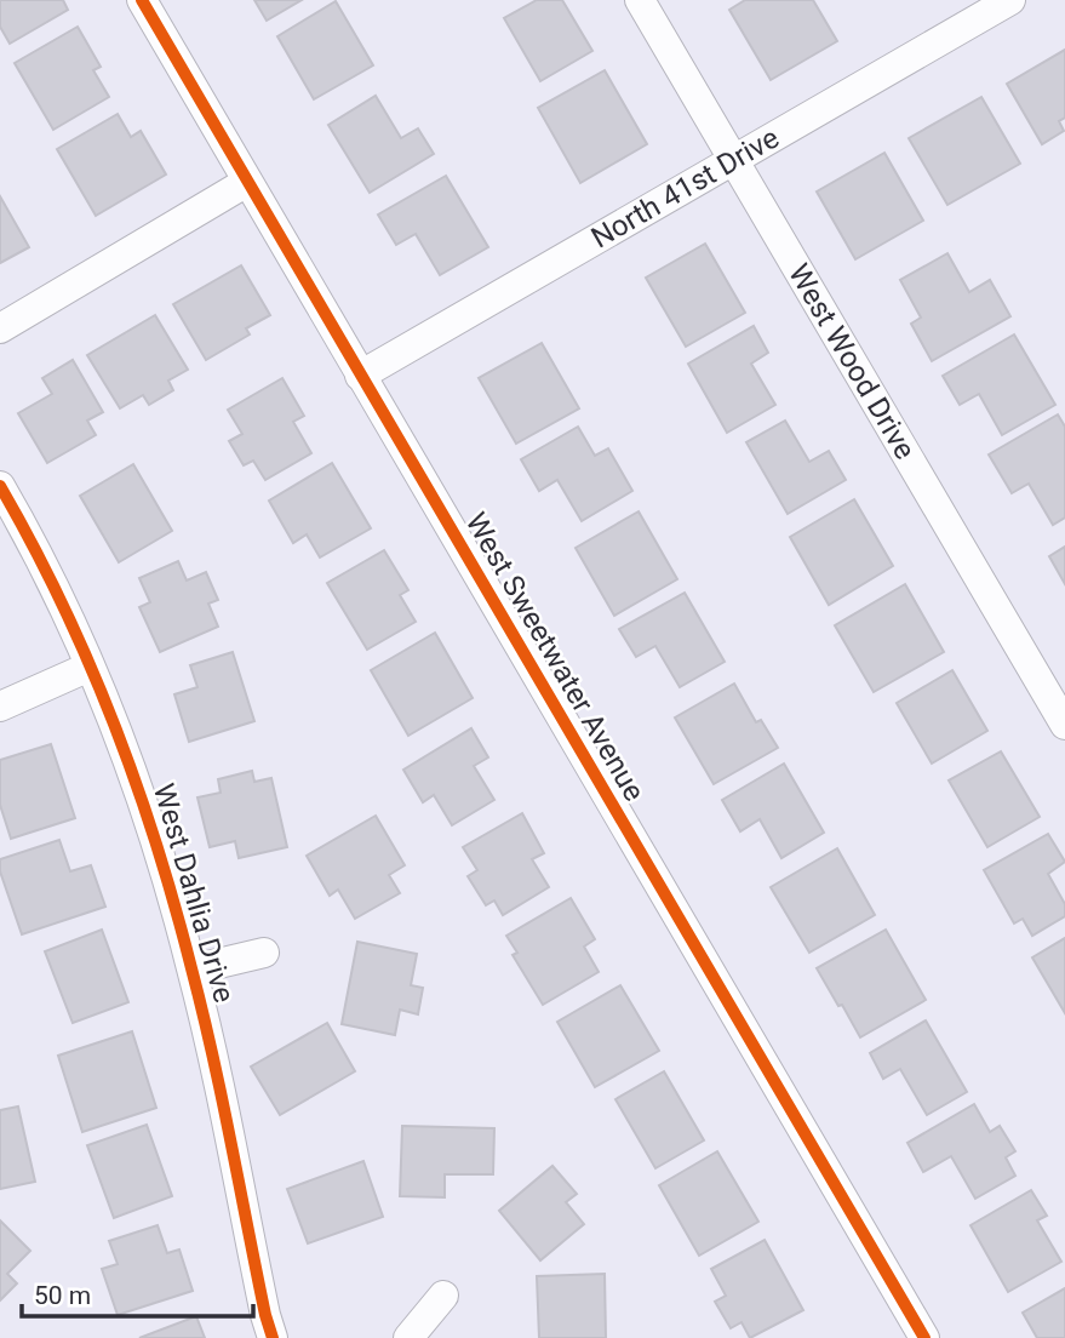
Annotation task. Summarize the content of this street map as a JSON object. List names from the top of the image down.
{
  "streets": {
    "street": [
      "North 41st Drive",
      "West Wood Drive",
      "West Sweetwater Avenue",
      "West Dahlia Drive"
    ]
  },
  "crossings": [
    ["North 41st Drive", "West Wood Drive"],
    ["North 41st Drive", "West Sweetwater Avenue"]
  ],
  "scale_bar": "50 m"
}
